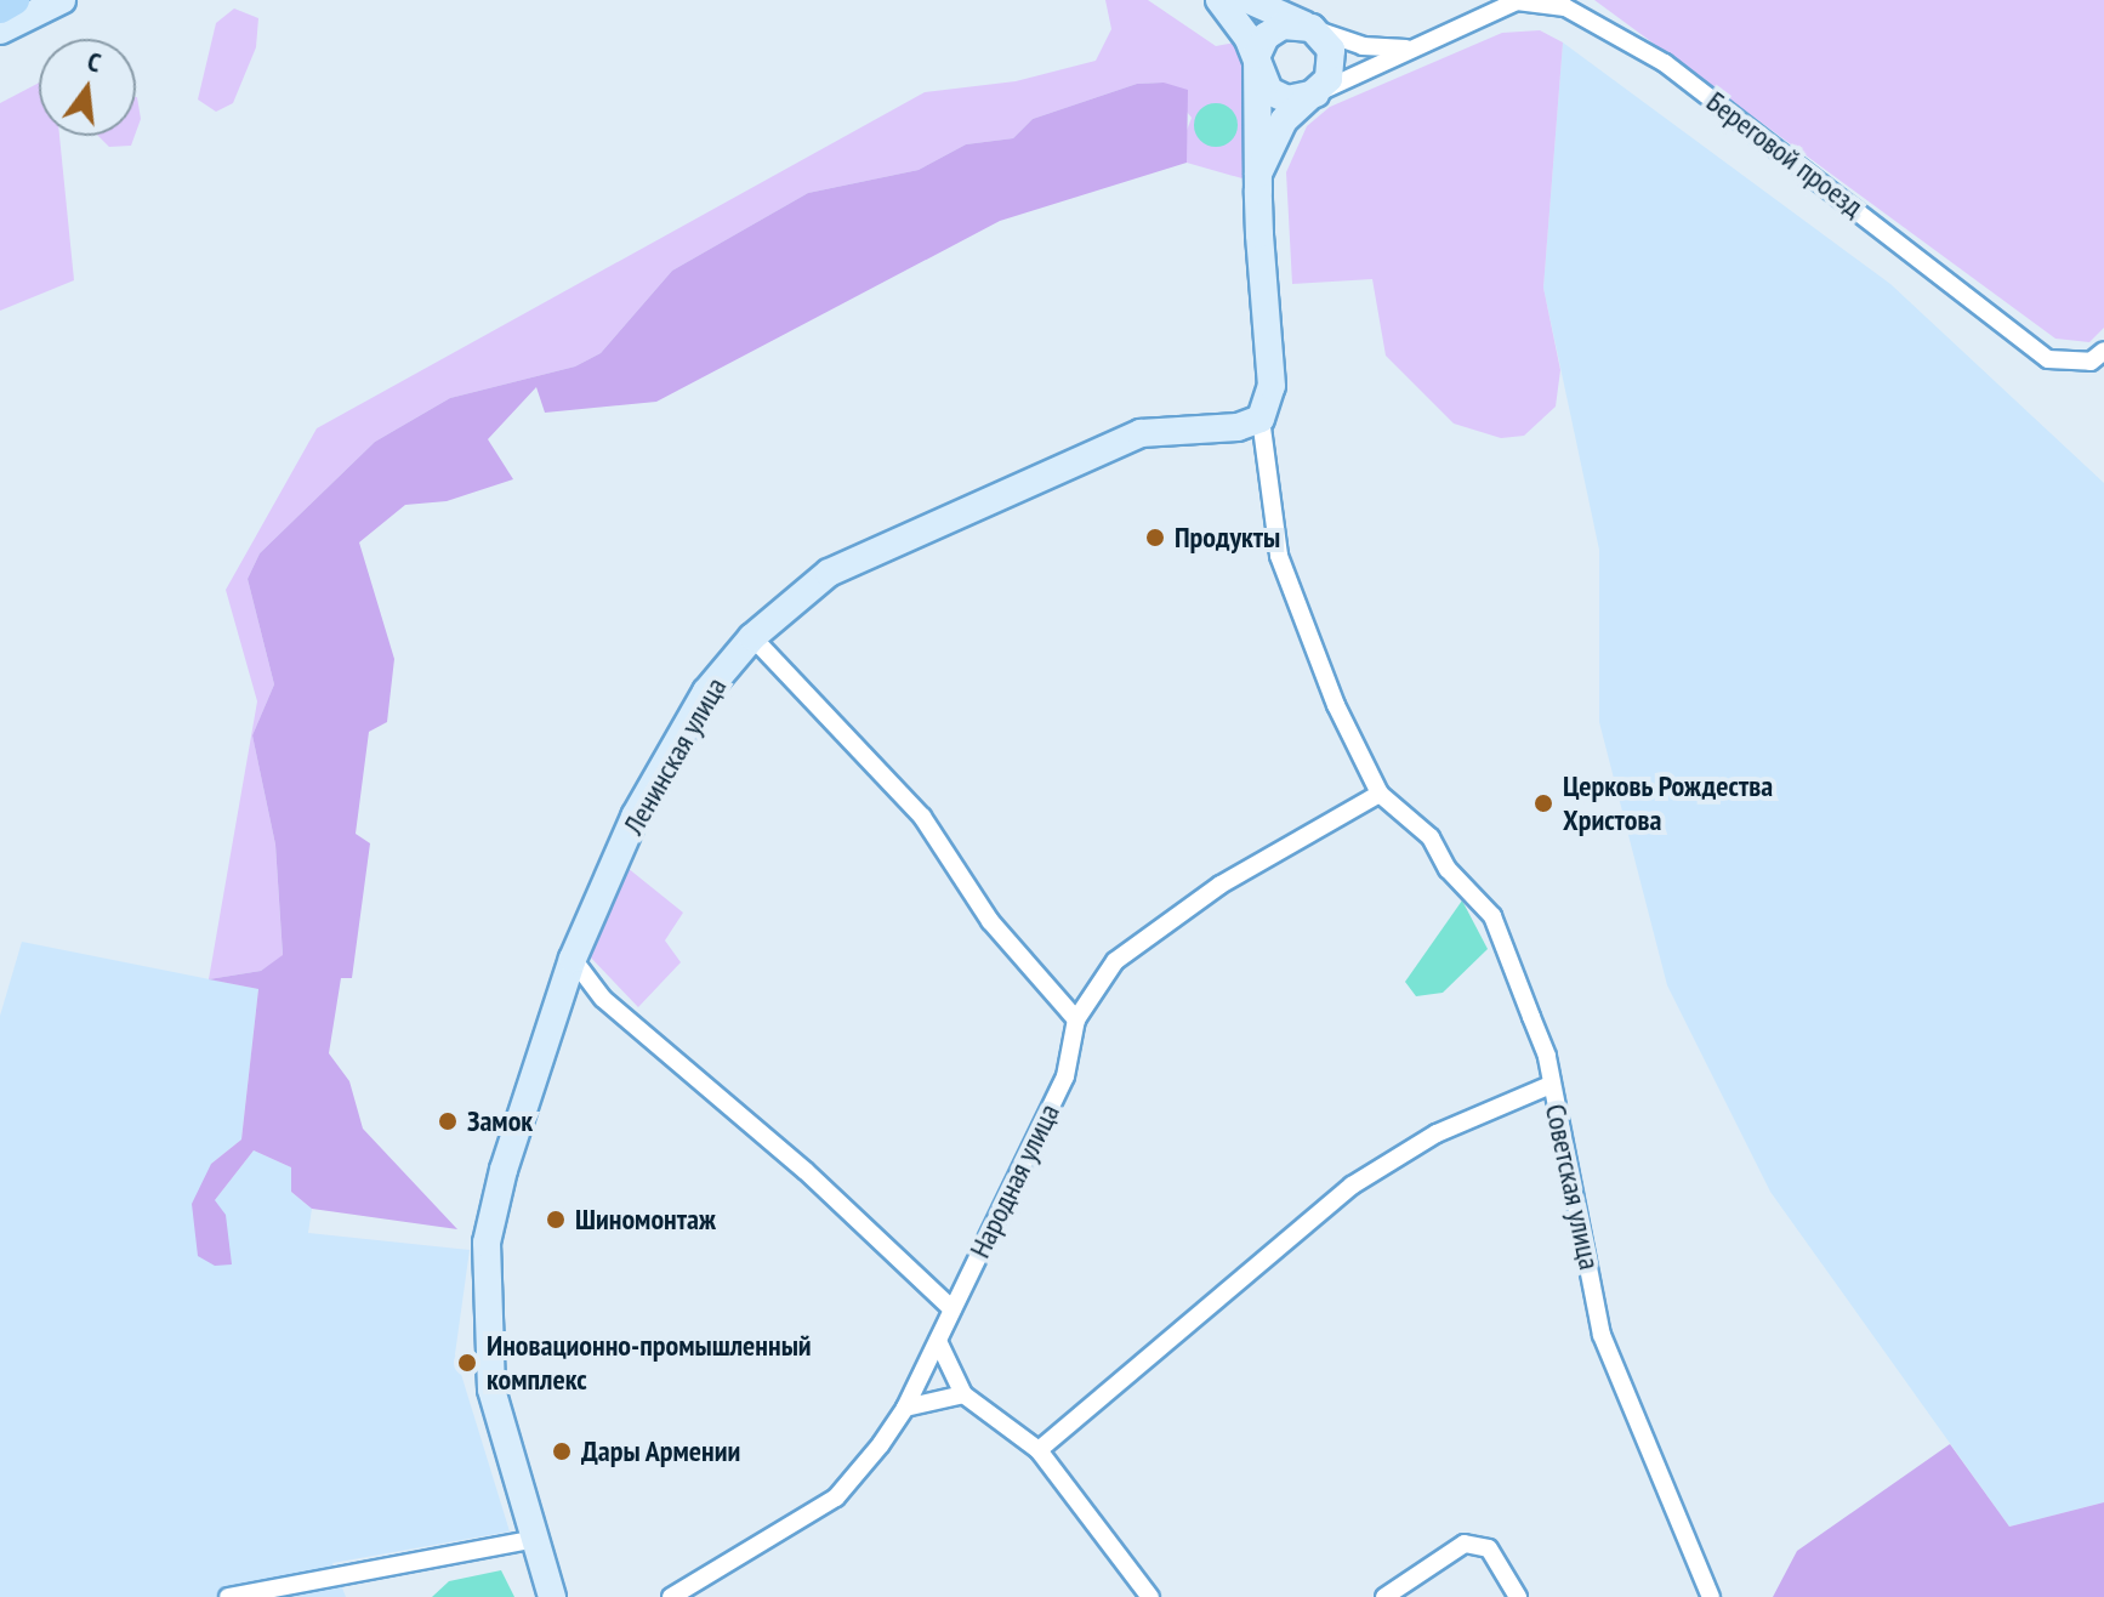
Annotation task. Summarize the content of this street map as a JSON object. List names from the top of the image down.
{
  "streets": {
    "street": [
      "Береговой проезд",
      "Ленинская улица",
      "Народная улица",
      "Советская улица"
    ]
  },
  "crossings": [
    ["Народная улица", "Советская улица"]
  ],
  "places": [
    "Продукты",
    "Церковь Рождества Христова",
    "Замок",
    "Шиномонтаж",
    "Иновационно-промышленный комплекс",
    "Дары Армении"
  ],
  "north": "top"
}
